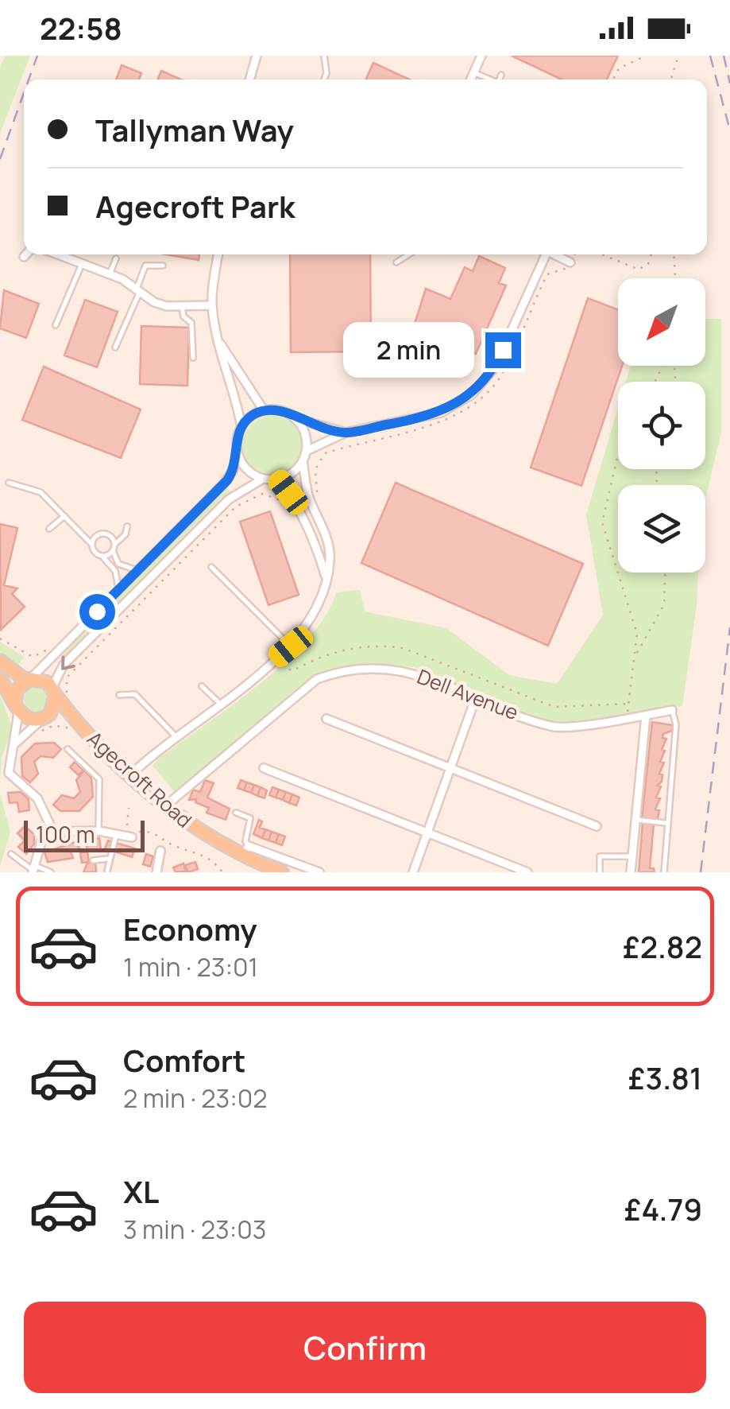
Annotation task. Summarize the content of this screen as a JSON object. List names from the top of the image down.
{
  "streets": {
    "main road": ["Agecroft Road"],
    "street": ["Dell Avenue"]
  },
  "crossings": [
    ["Dell Avenue", "Agecroft Road"]
  ],
  "scale_bar": "100 m",
  "north": "bottom left",
  "page": {
    "status": "22:58",
    "banner": ["Tallyman Way", "Agecroft Park"],
    "bubble": "2 min",
    "scale": "100 m",
    "list": [
      {
        "name": "Economy",
        "note": "1 min · 23:01",
        "value": "£2.82"
      },
      {
        "name": "Comfort",
        "note": "2 min · 23:02",
        "value": "£3.81"
      },
      {
        "name": "XL",
        "note": "3 min · 23:03",
        "value": "£4.79"
      }
    ],
    "buttons": "Confirm"
  }
}
